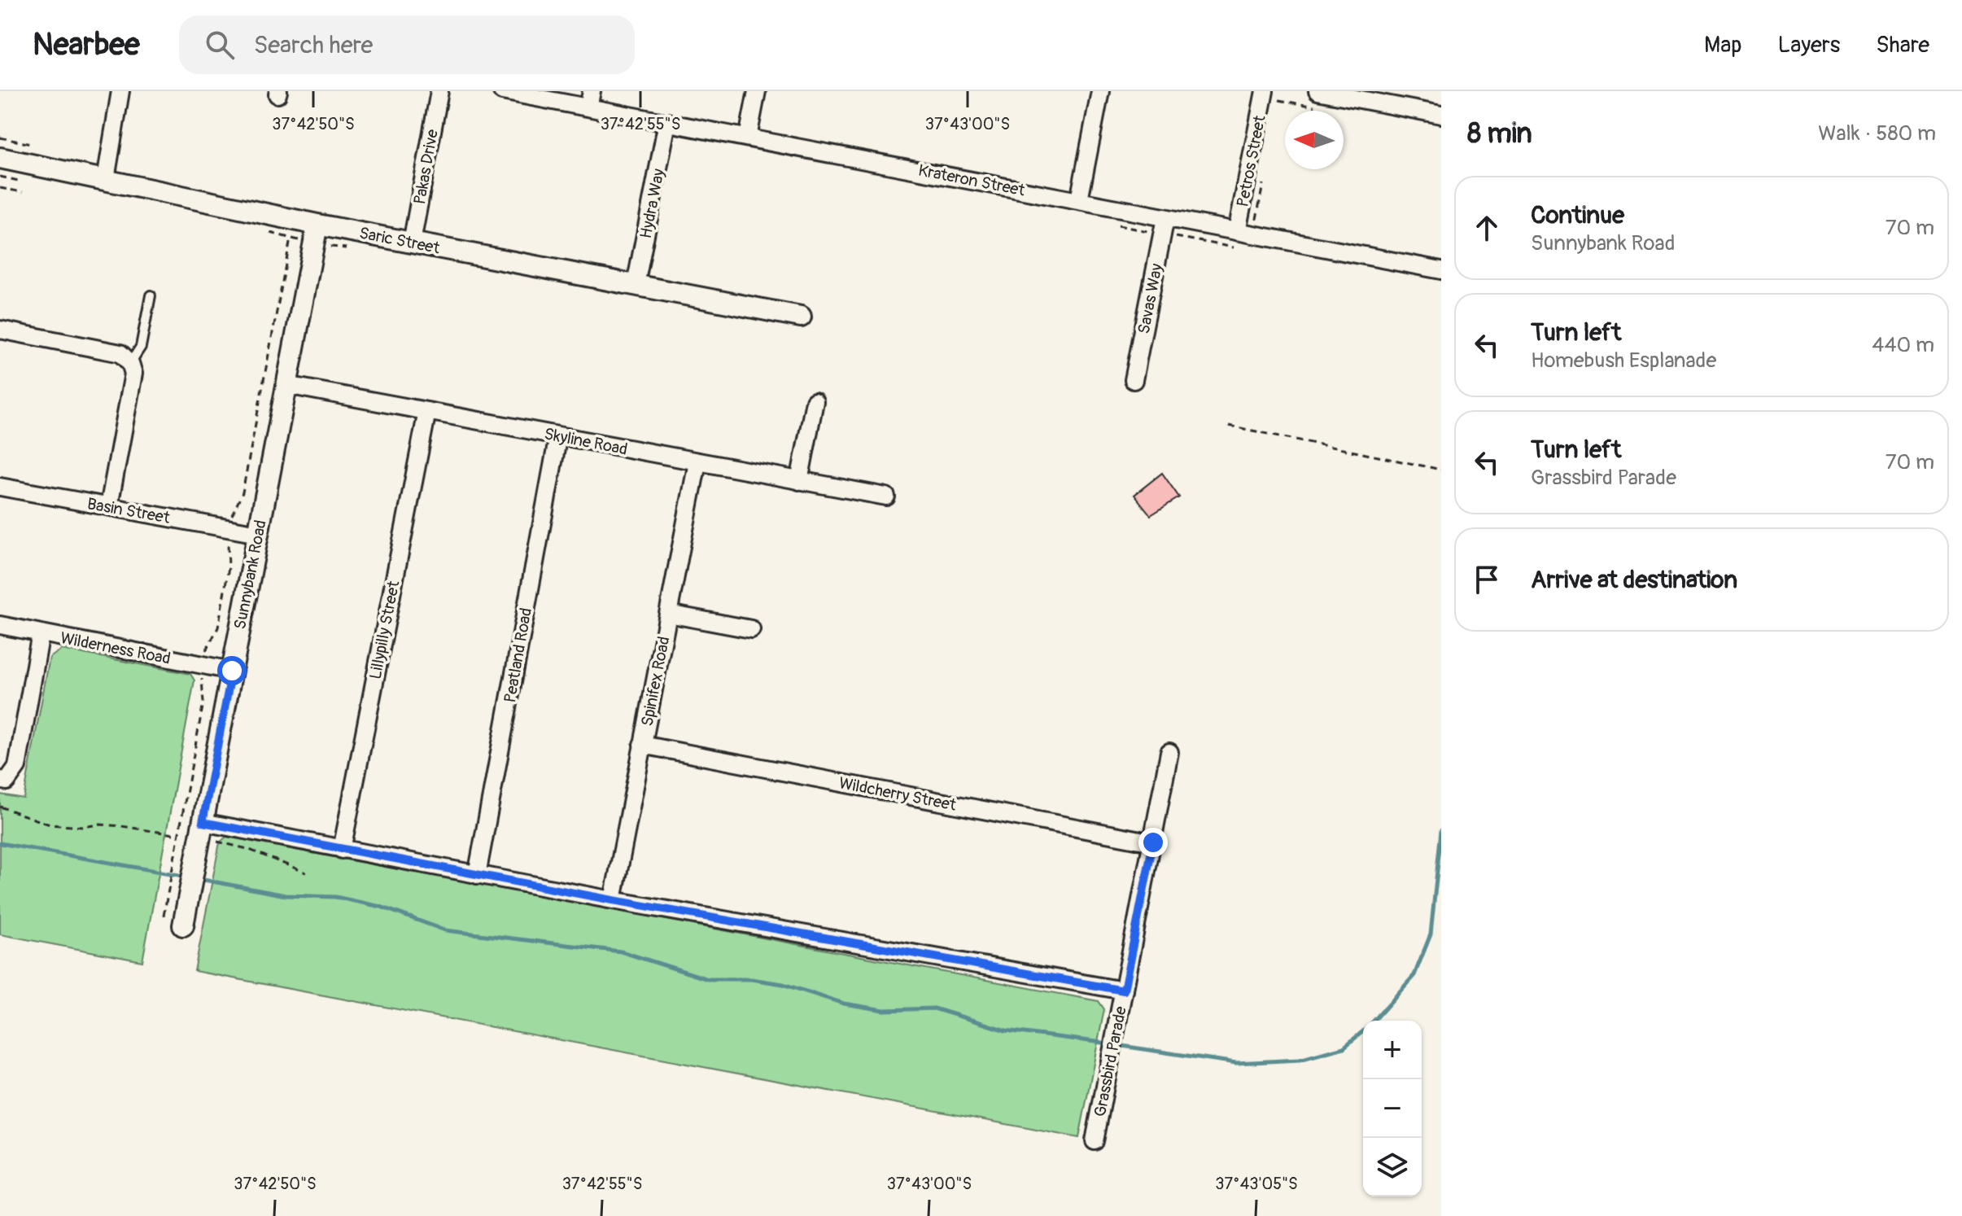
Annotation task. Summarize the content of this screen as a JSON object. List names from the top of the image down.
{
  "streets": {
    "street": [
      "Petros Street",
      "Pakas Drive",
      "Krateron Street",
      "Hydra Way",
      "Saric Street",
      "Savas Way",
      "Skyline Road",
      "Basin Street",
      "Sunnybank Road",
      "Lillypilly Street",
      "Wilderness Road",
      "Peatland Road",
      "Spinifex Road",
      "Wildcherry Street",
      "Grassbird Parade"
    ]
  },
  "crossings": [
    ["Petros Street", "Krateron Street"],
    ["Pakas Drive", "Saric Street"],
    ["Krateron Street", "Hydra Way"],
    ["Krateron Street", "Savas Way"],
    ["Hydra Way", "Saric Street"],
    ["Saric Street", "Sunnybank Road"],
    ["Skyline Road", "Sunnybank Road"],
    ["Skyline Road", "Lillypilly Street"],
    ["Skyline Road", "Peatland Road"],
    ["Skyline Road", "Spinifex Road"],
    ["Basin Street", "Sunnybank Road"],
    ["Sunnybank Road", "Wilderness Road"],
    ["Spinifex Road", "Wildcherry Street"],
    ["Wildcherry Street", "Grassbird Parade"]
  ],
  "north": "left",
  "page": {
    "header": "Nearbee",
    "search": "Search here",
    "nav": ["Map", "Layers", "Share"],
    "heading": ["8 min", "Walk · 580 m"],
    "list": [
      ["Continue", "Sunnybank Road", "70 m"],
      ["Turn left", "Homebush Esplanade", "440 m"],
      ["Turn left", "Grassbird Parade", "70 m"],
      "Arrive at destination"
    ],
    "map_buttons": ["+", "−"]
  },
  "coordinates": [
    "37°42'50\"S",
    "37°42'55\"S",
    "37°43'00\"S",
    "37°43'05\"S"
  ]
}
